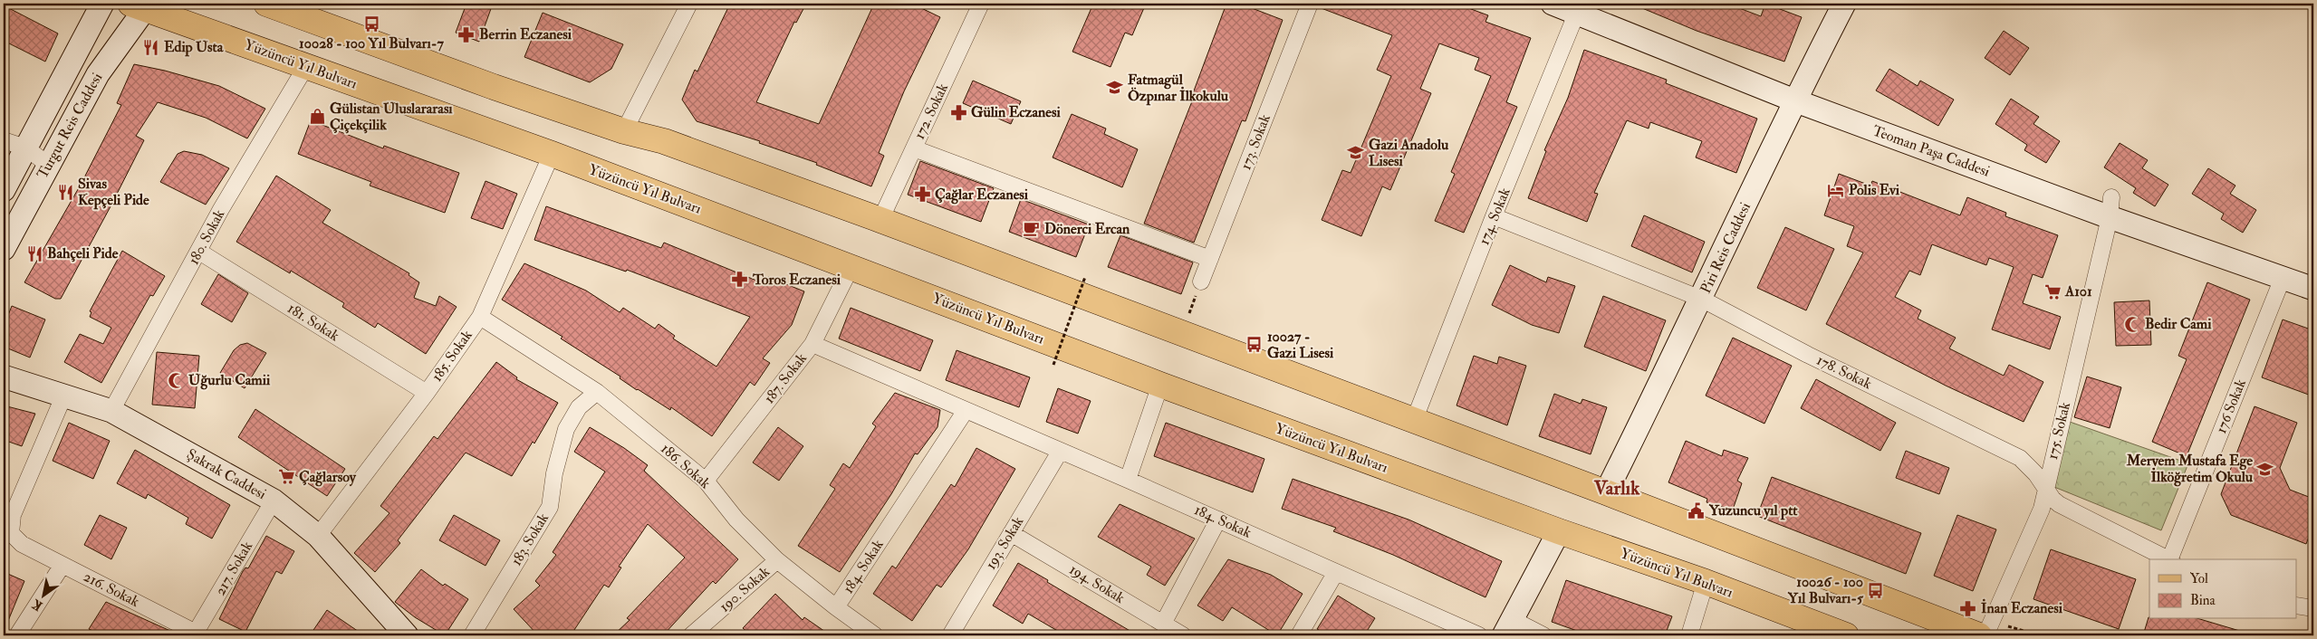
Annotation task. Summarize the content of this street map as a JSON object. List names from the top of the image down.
{
  "streets": {
    "main road": ["Yüzüncü Yıl Bulvarı"],
    "street": [
      "172. Sokak",
      "Turgut Reis Caddesi",
      "173. Sokak",
      "Teoman Paşa Caddesi",
      "174. Sokak",
      "180. Sokak",
      "Piri Reis Caddesi",
      "181. Sokak",
      "185. Sokak",
      "178. Sokak",
      "187. Sokak",
      "176 Sokak",
      "175. Sokak",
      "186. Sokak",
      "Şakrak Caddesi",
      "184. Sokak",
      "183. Sokak",
      "193. Sokak",
      "217. Sokak",
      "194. Sokak",
      "216. Sokak",
      "190. Sokak"
    ]
  },
  "crossings": [
    ["Yüzüncü Yıl Bulvarı", "Turgut Reis Caddesi"],
    ["Yüzüncü Yıl Bulvarı", "180. Sokak"],
    ["Yüzüncü Yıl Bulvarı", "185. Sokak"],
    ["Yüzüncü Yıl Bulvarı", "187. Sokak"],
    ["Teoman Paşa Caddesi", "174. Sokak"],
    ["Teoman Paşa Caddesi", "Piri Reis Caddesi"],
    ["Teoman Paşa Caddesi", "176 Sokak"],
    ["Teoman Paşa Caddesi", "175. Sokak"],
    ["174. Sokak", "178. Sokak"],
    ["180. Sokak", "181. Sokak"],
    ["180. Sokak", "Şakrak Caddesi"],
    ["Piri Reis Caddesi", "178. Sokak"],
    ["181. Sokak", "185. Sokak"],
    ["185. Sokak", "186. Sokak"],
    ["185. Sokak", "Şakrak Caddesi"],
    ["178. Sokak", "175. Sokak"],
    ["187. Sokak", "186. Sokak"],
    ["187. Sokak", "184. Sokak"],
    ["186. Sokak", "184. Sokak"],
    ["186. Sokak", "183. Sokak"],
    ["186. Sokak", "190. Sokak"],
    ["Şakrak Caddesi", "217. Sokak"],
    ["Şakrak Caddesi", "216. Sokak"],
    ["184. Sokak", "193. Sokak"],
    ["193. Sokak", "194. Sokak"],
    ["217. Sokak", "216. Sokak"]
  ],
  "districts": ["Varlık"],
  "places": {
    "bus stop": ["10028 - 100 Yıl Bulvarı-7", "10027 - Gazi Lisesi", "10026 - 100 Yıl Bulvarı-5"],
    "pharmacy": [
      "Berrin Eczanesi",
      "Gülin Eczanesi",
      "Çağlar Eczanesi",
      "Toros Eczanesi",
      "İnan Eczanesi"
    ],
    "restaurant": ["Edip Usta", "Sivas Kepçeli Pide", "Bahçeli Pide"],
    "school or university": ["Fatmagül Özpınar İlkokulu", "Gazi Anadolu Lisesi", "Meryem Mustafa Ege İlköğretim Okulu"],
    "shop": ["Gülistan Uluslararası Çiçekçilik"],
    "hotel": ["Polis Evi"],
    "cafe": ["Dönerci Ercan"],
    "supermarket": ["A101", "Çağlarsoy"],
    "mosque": ["Bedir Cami", "Uğurlu Camii"],
    "public building": ["Yuzuncu yıl ptt"]
  },
  "legend": ["Yol", "Bina"],
  "north": "bottom left"
}
